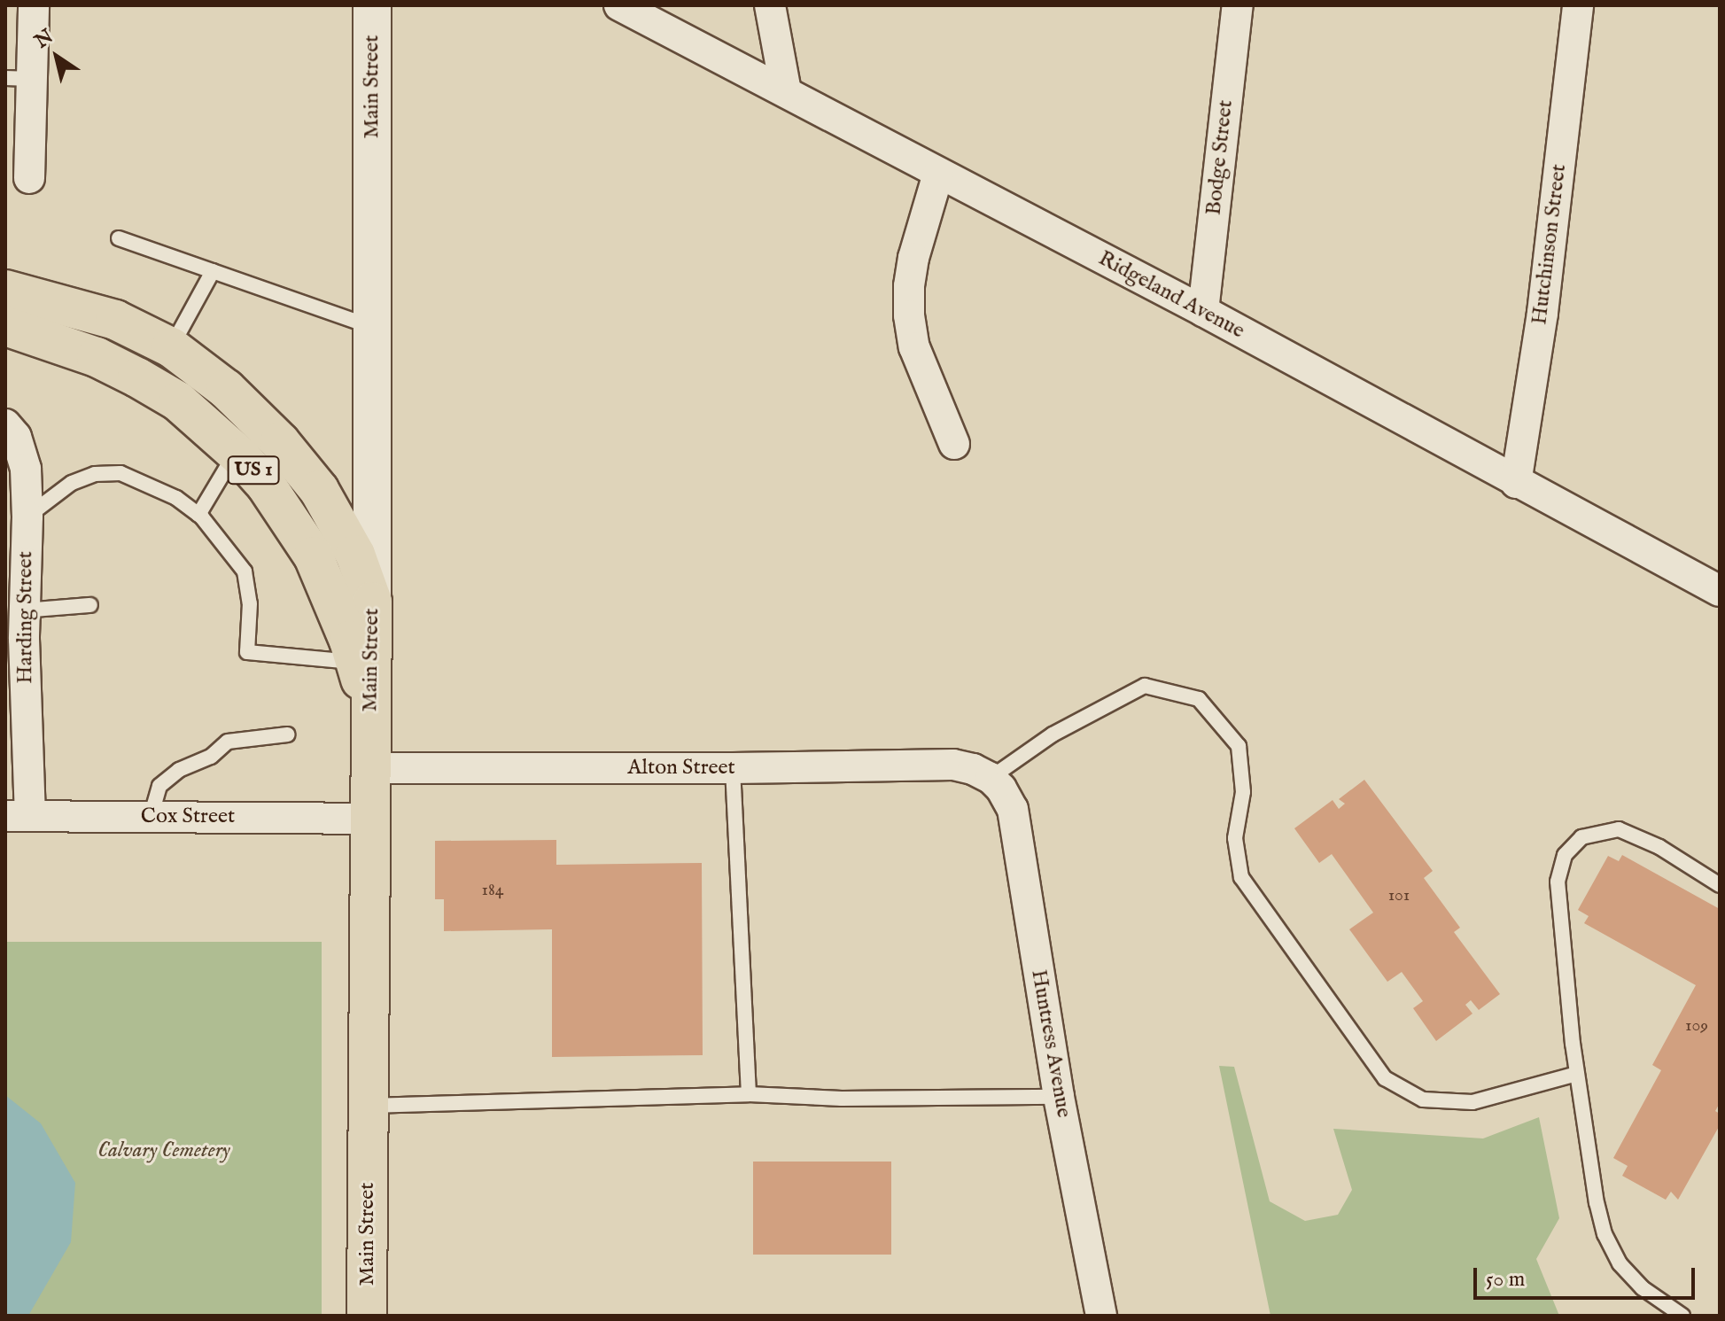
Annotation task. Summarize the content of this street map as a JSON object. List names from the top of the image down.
{
  "streets": {
    "main road": ["Main Street", "US 1"],
    "street": [
      "Bodge Street",
      "Hutchinson Street",
      "Ridgeland Avenue",
      "Harding Street",
      "Alton Street",
      "Cox Street",
      "Huntress Avenue"
    ]
  },
  "crossings": [
    ["Main Street", "US 1"],
    ["Main Street", "Alton Street"],
    ["Main Street", "Cox Street"],
    ["Bodge Street", "Ridgeland Avenue"],
    ["Hutchinson Street", "Ridgeland Avenue"],
    ["US 1", "Alton Street"],
    ["Harding Street", "Cox Street"],
    ["Alton Street", "Huntress Avenue"]
  ],
  "parks": ["Calvary Cemetery"],
  "house_numbers": ["184", "101", "109"],
  "scale_bar": "50 m",
  "north": "top left"
}
